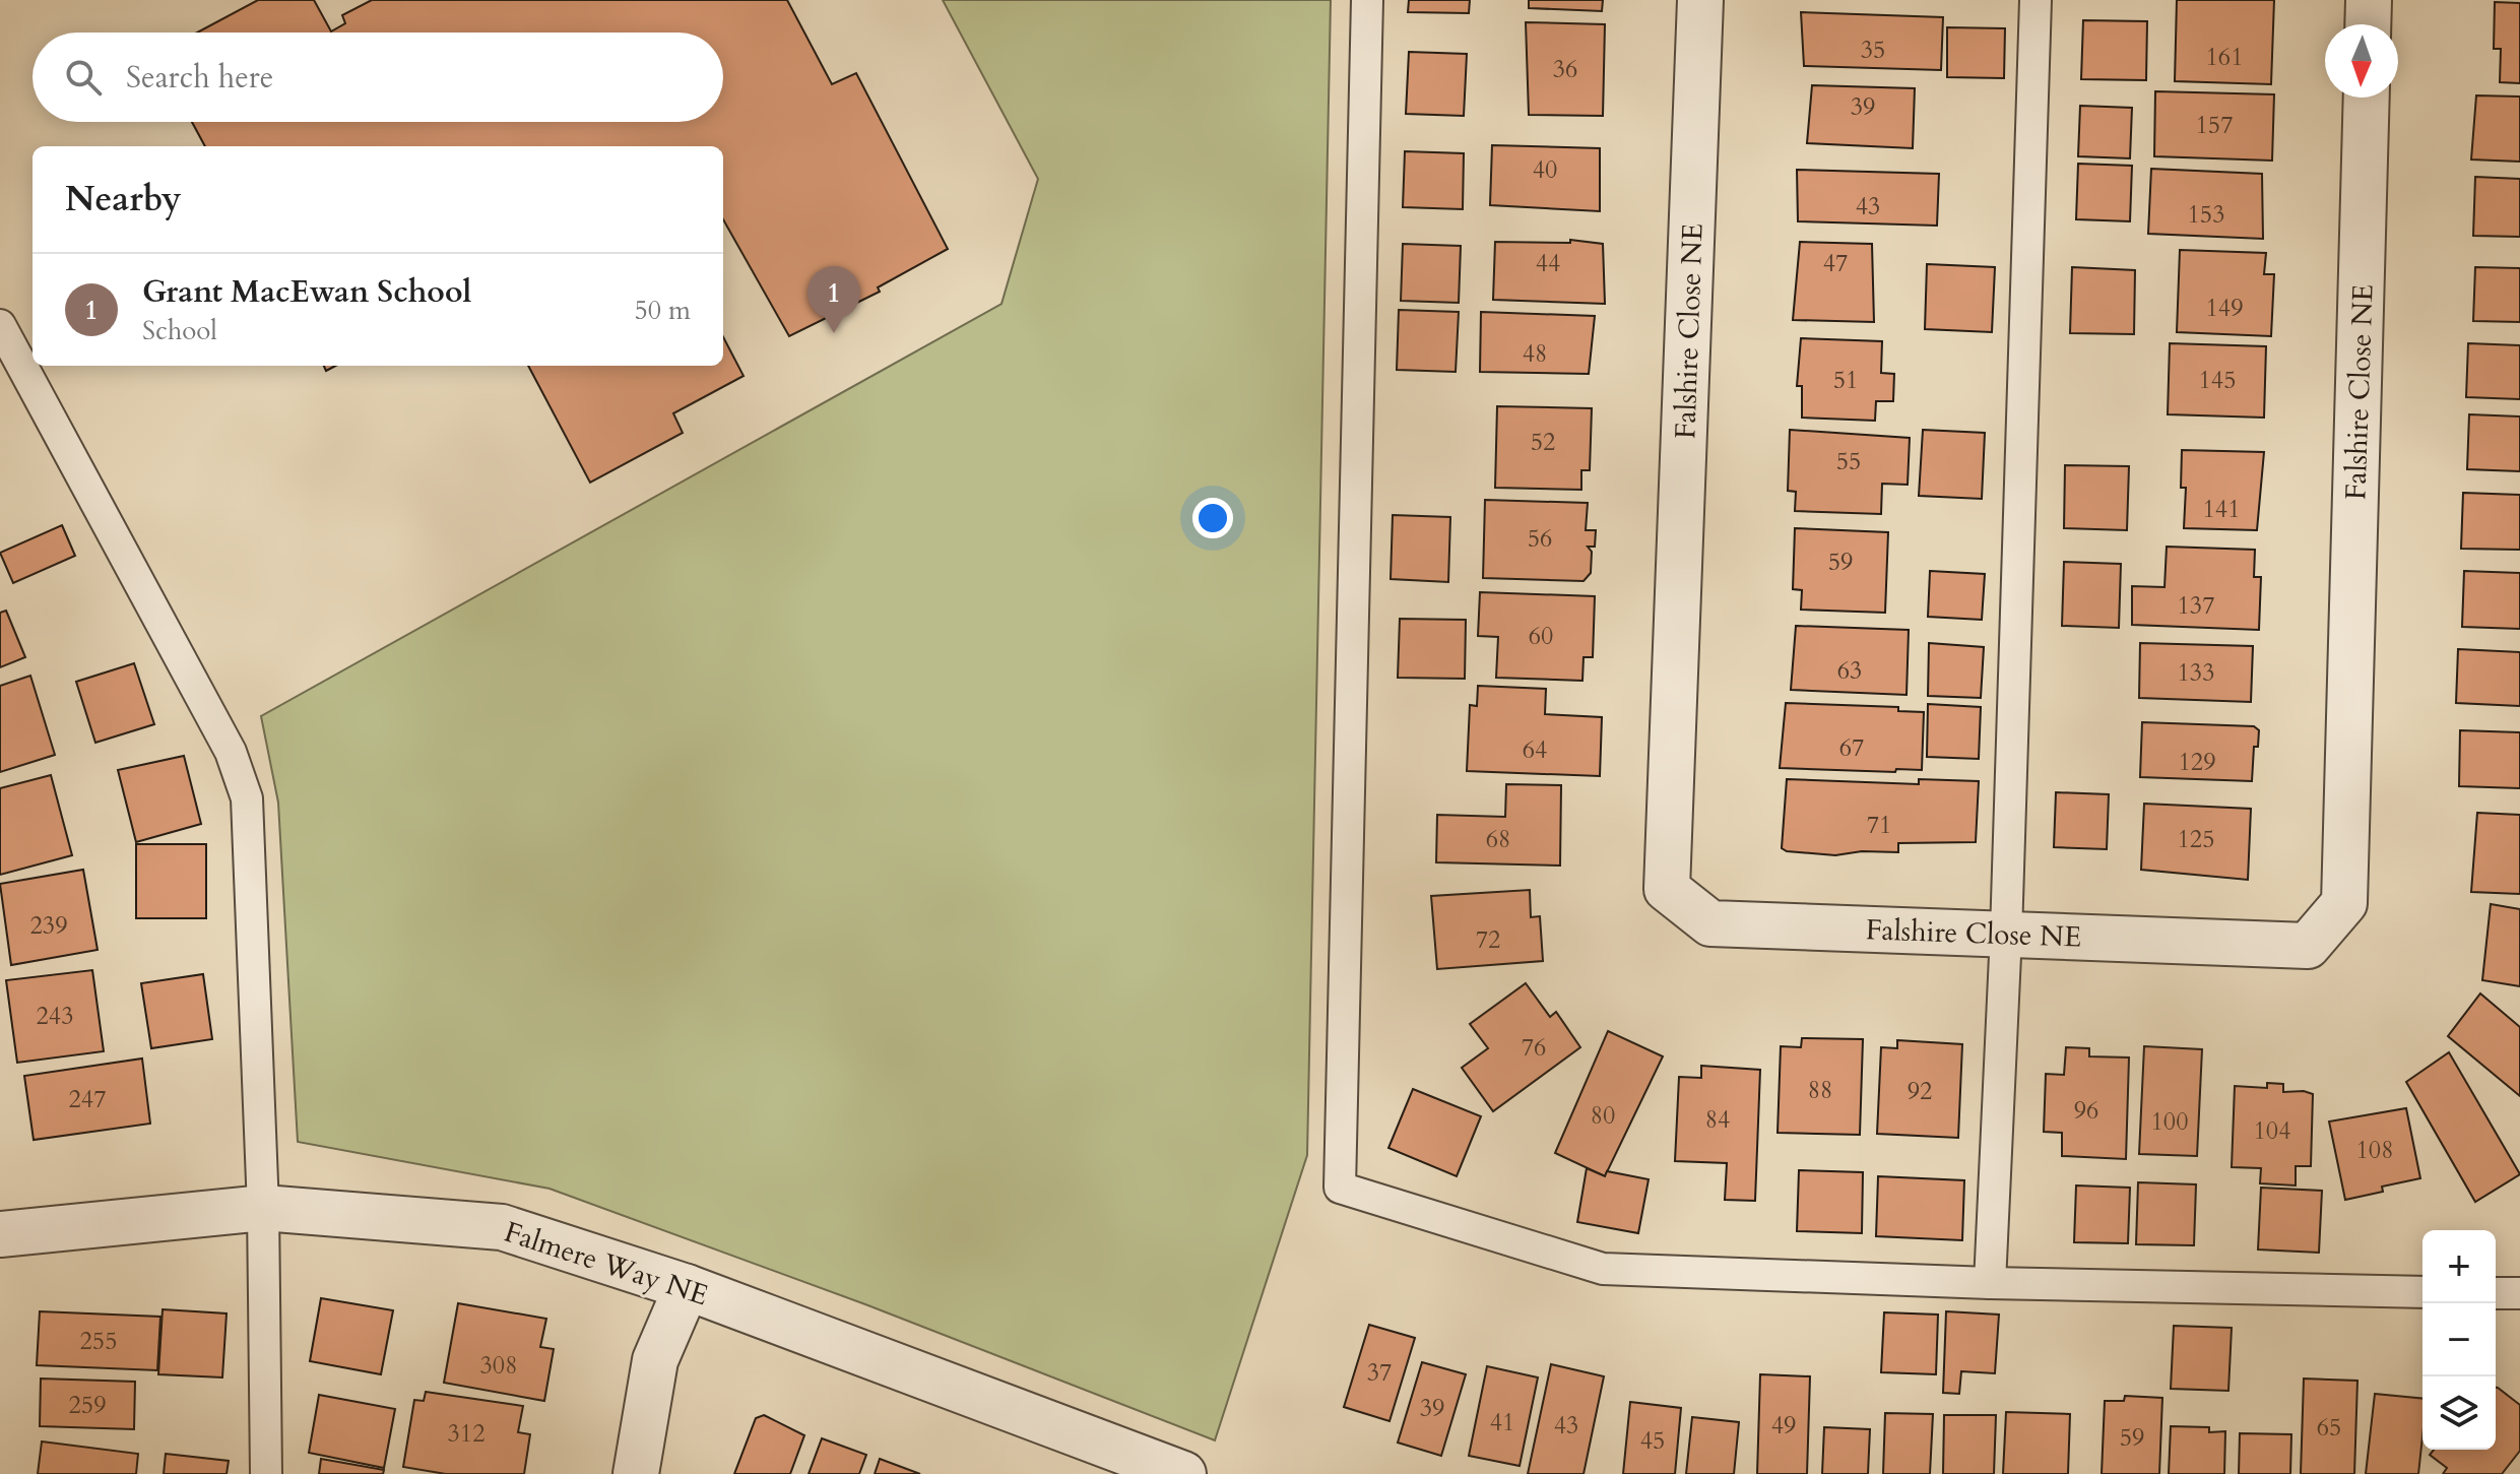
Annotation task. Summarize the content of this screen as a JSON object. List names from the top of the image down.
{
  "streets": {
    "street": ["Falshire Close NE", "Falmere Way NE"]
  },
  "house_numbers": [
    "35",
    "161",
    "36",
    "39",
    "157",
    "40",
    "43",
    "153",
    "44",
    "47",
    "149",
    "48",
    "51",
    "145",
    "52",
    "55",
    "141",
    "56",
    "59",
    "137",
    "60",
    "63",
    "133",
    "67",
    "64",
    "129",
    "71",
    "68",
    "125",
    "239",
    "72",
    "243",
    "76",
    "88",
    "92",
    "247",
    "96",
    "80",
    "84",
    "100",
    "104",
    "108",
    "255",
    "308",
    "37",
    "259",
    "39",
    "41",
    "43",
    "49",
    "65",
    "312",
    "59",
    "45"
  ],
  "north": "bottom",
  "page": {
    "search": "Search here",
    "heading": "Nearby",
    "list": [
      {
        "mark": "1",
        "name": "Grant MacEwan School",
        "note": "School",
        "value": "50 m"
      }
    ],
    "pins": "1",
    "map_buttons": ["+", "−"]
  }
}
